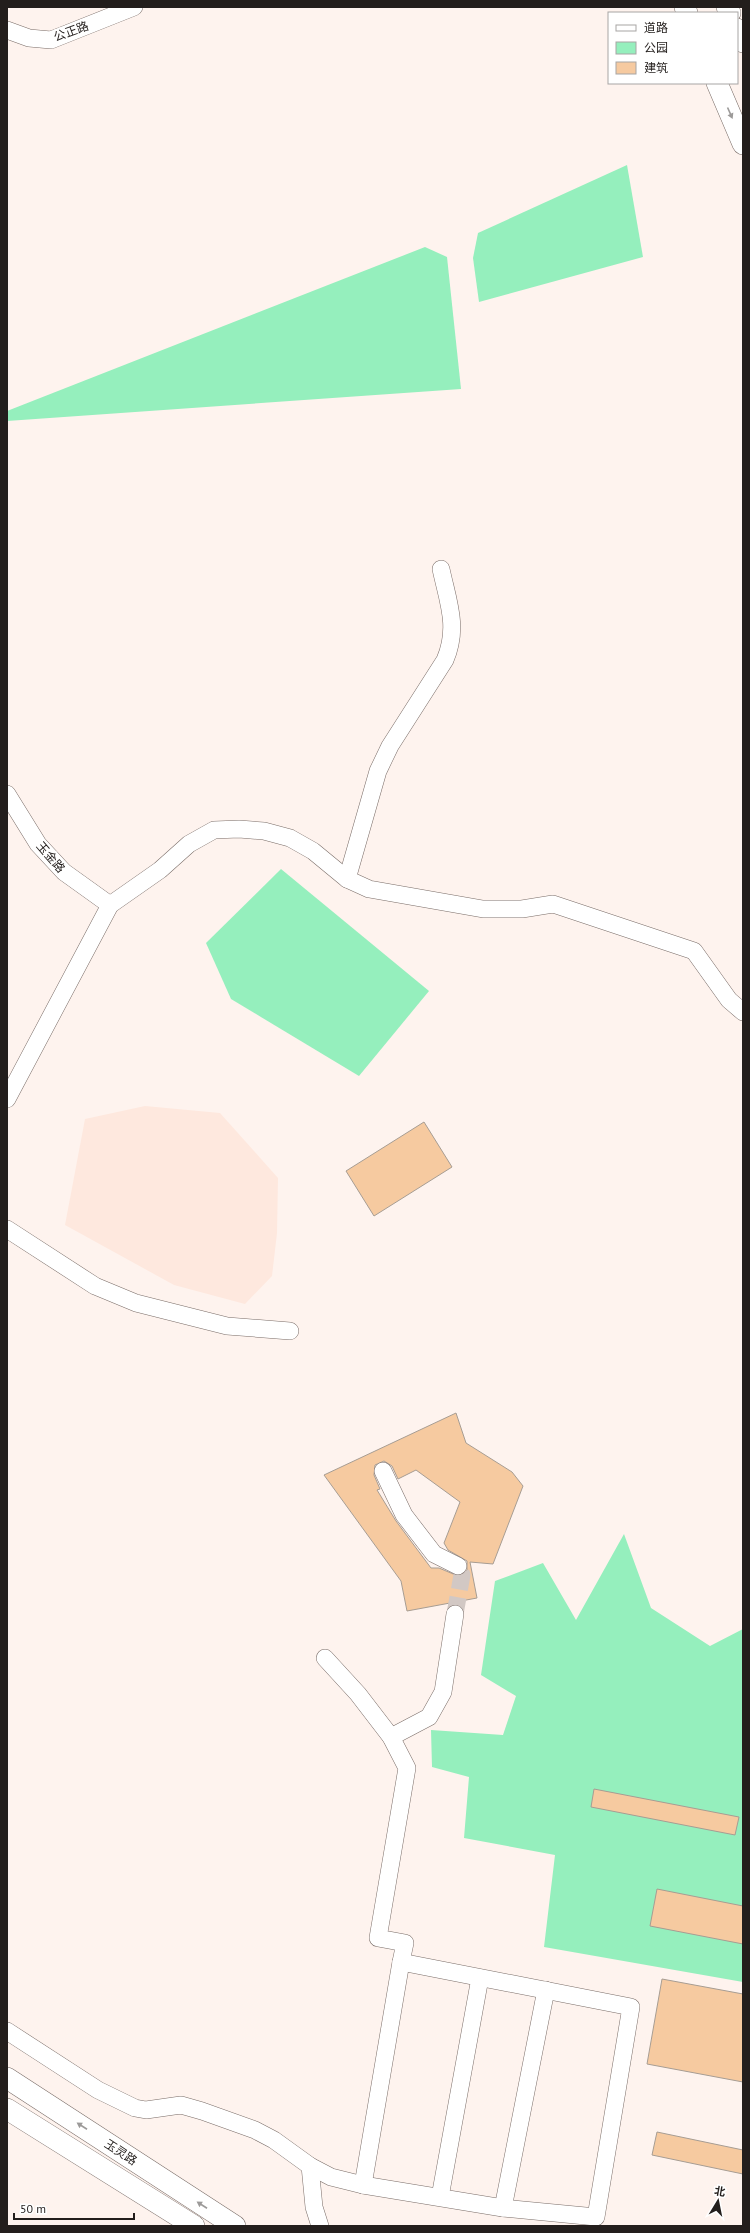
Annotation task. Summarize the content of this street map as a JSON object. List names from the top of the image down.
{
  "streets": {
    "main road": ["玉灵路"],
    "street": ["公正路", "玉金路"]
  },
  "legend": ["道路", "公园", "建筑"],
  "scale_bar": "50 m",
  "north": "top"
}
